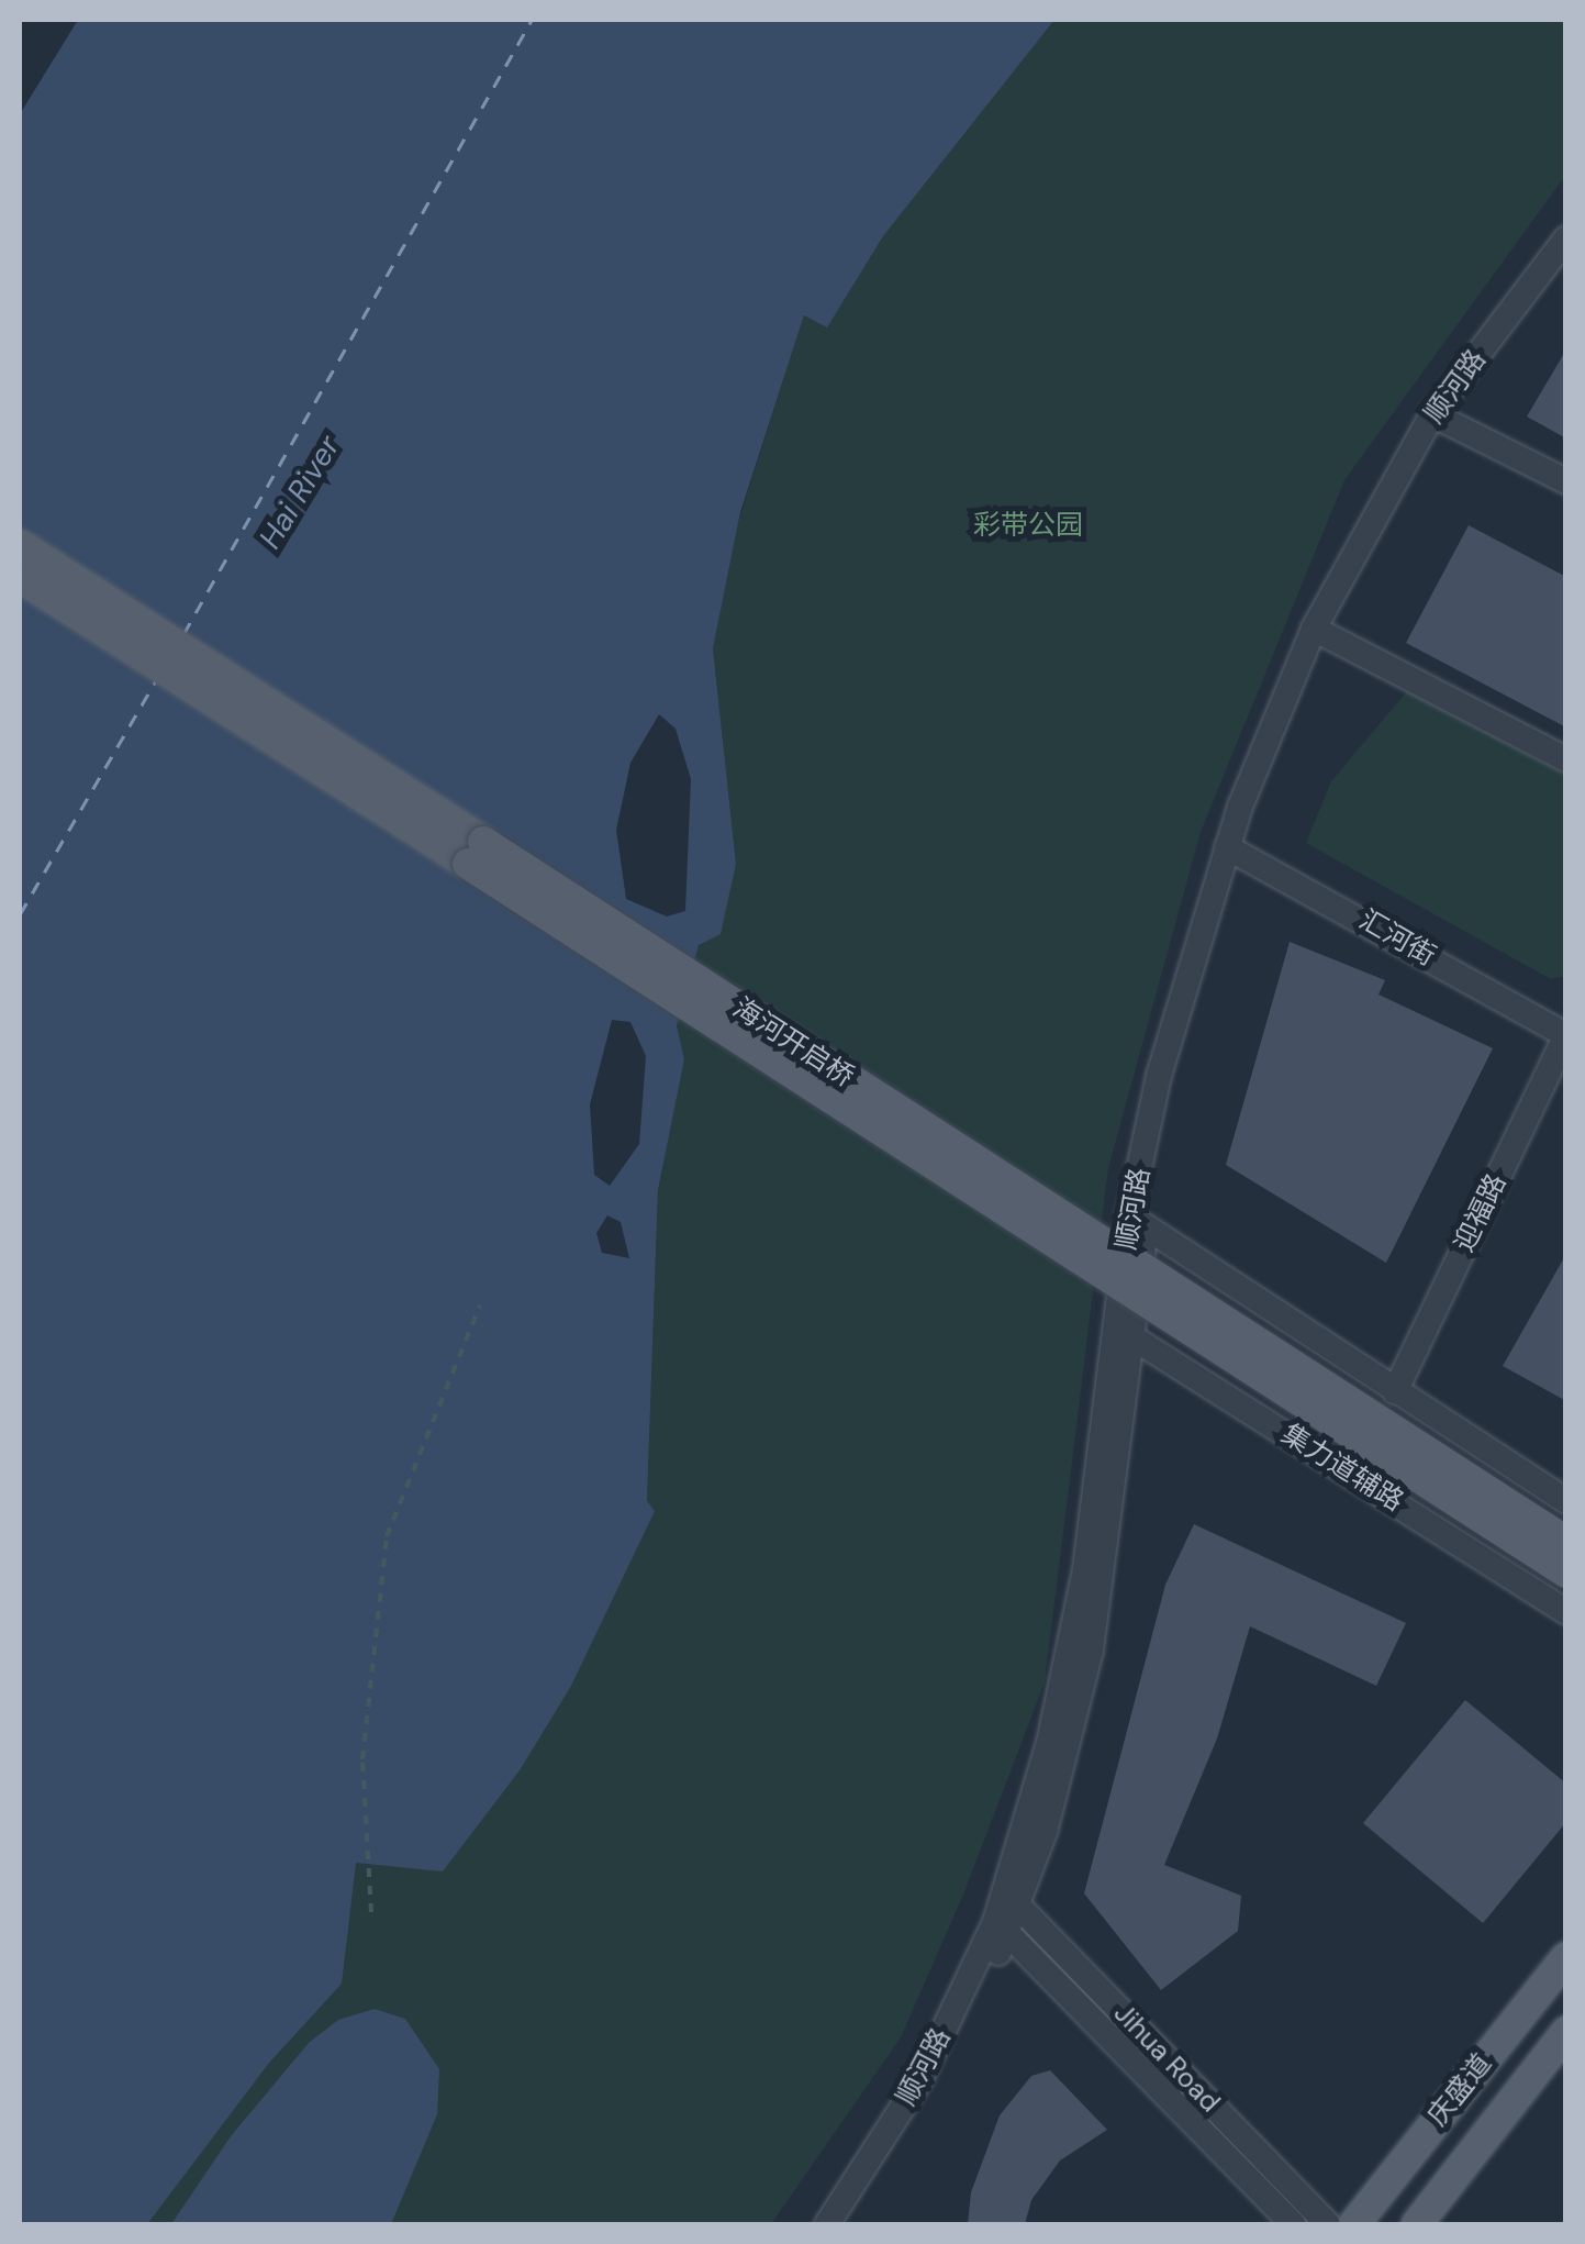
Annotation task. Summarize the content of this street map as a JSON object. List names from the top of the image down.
{
  "streets": {
    "main road": ["海河开启桥", "庆盛道"],
    "street": [
      "顺河路",
      "汇河街",
      "迎福路",
      "集力道辅路",
      "Jihua Road"
    ]
  },
  "crossings": [
    ["顺河路", "汇河街"],
    ["顺河路", "集力道辅路"],
    ["顺河路", "Jihua Road"],
    ["汇河街", "迎福路"]
  ],
  "water": ["Hai River"],
  "parks": ["彩带公园"]
}
